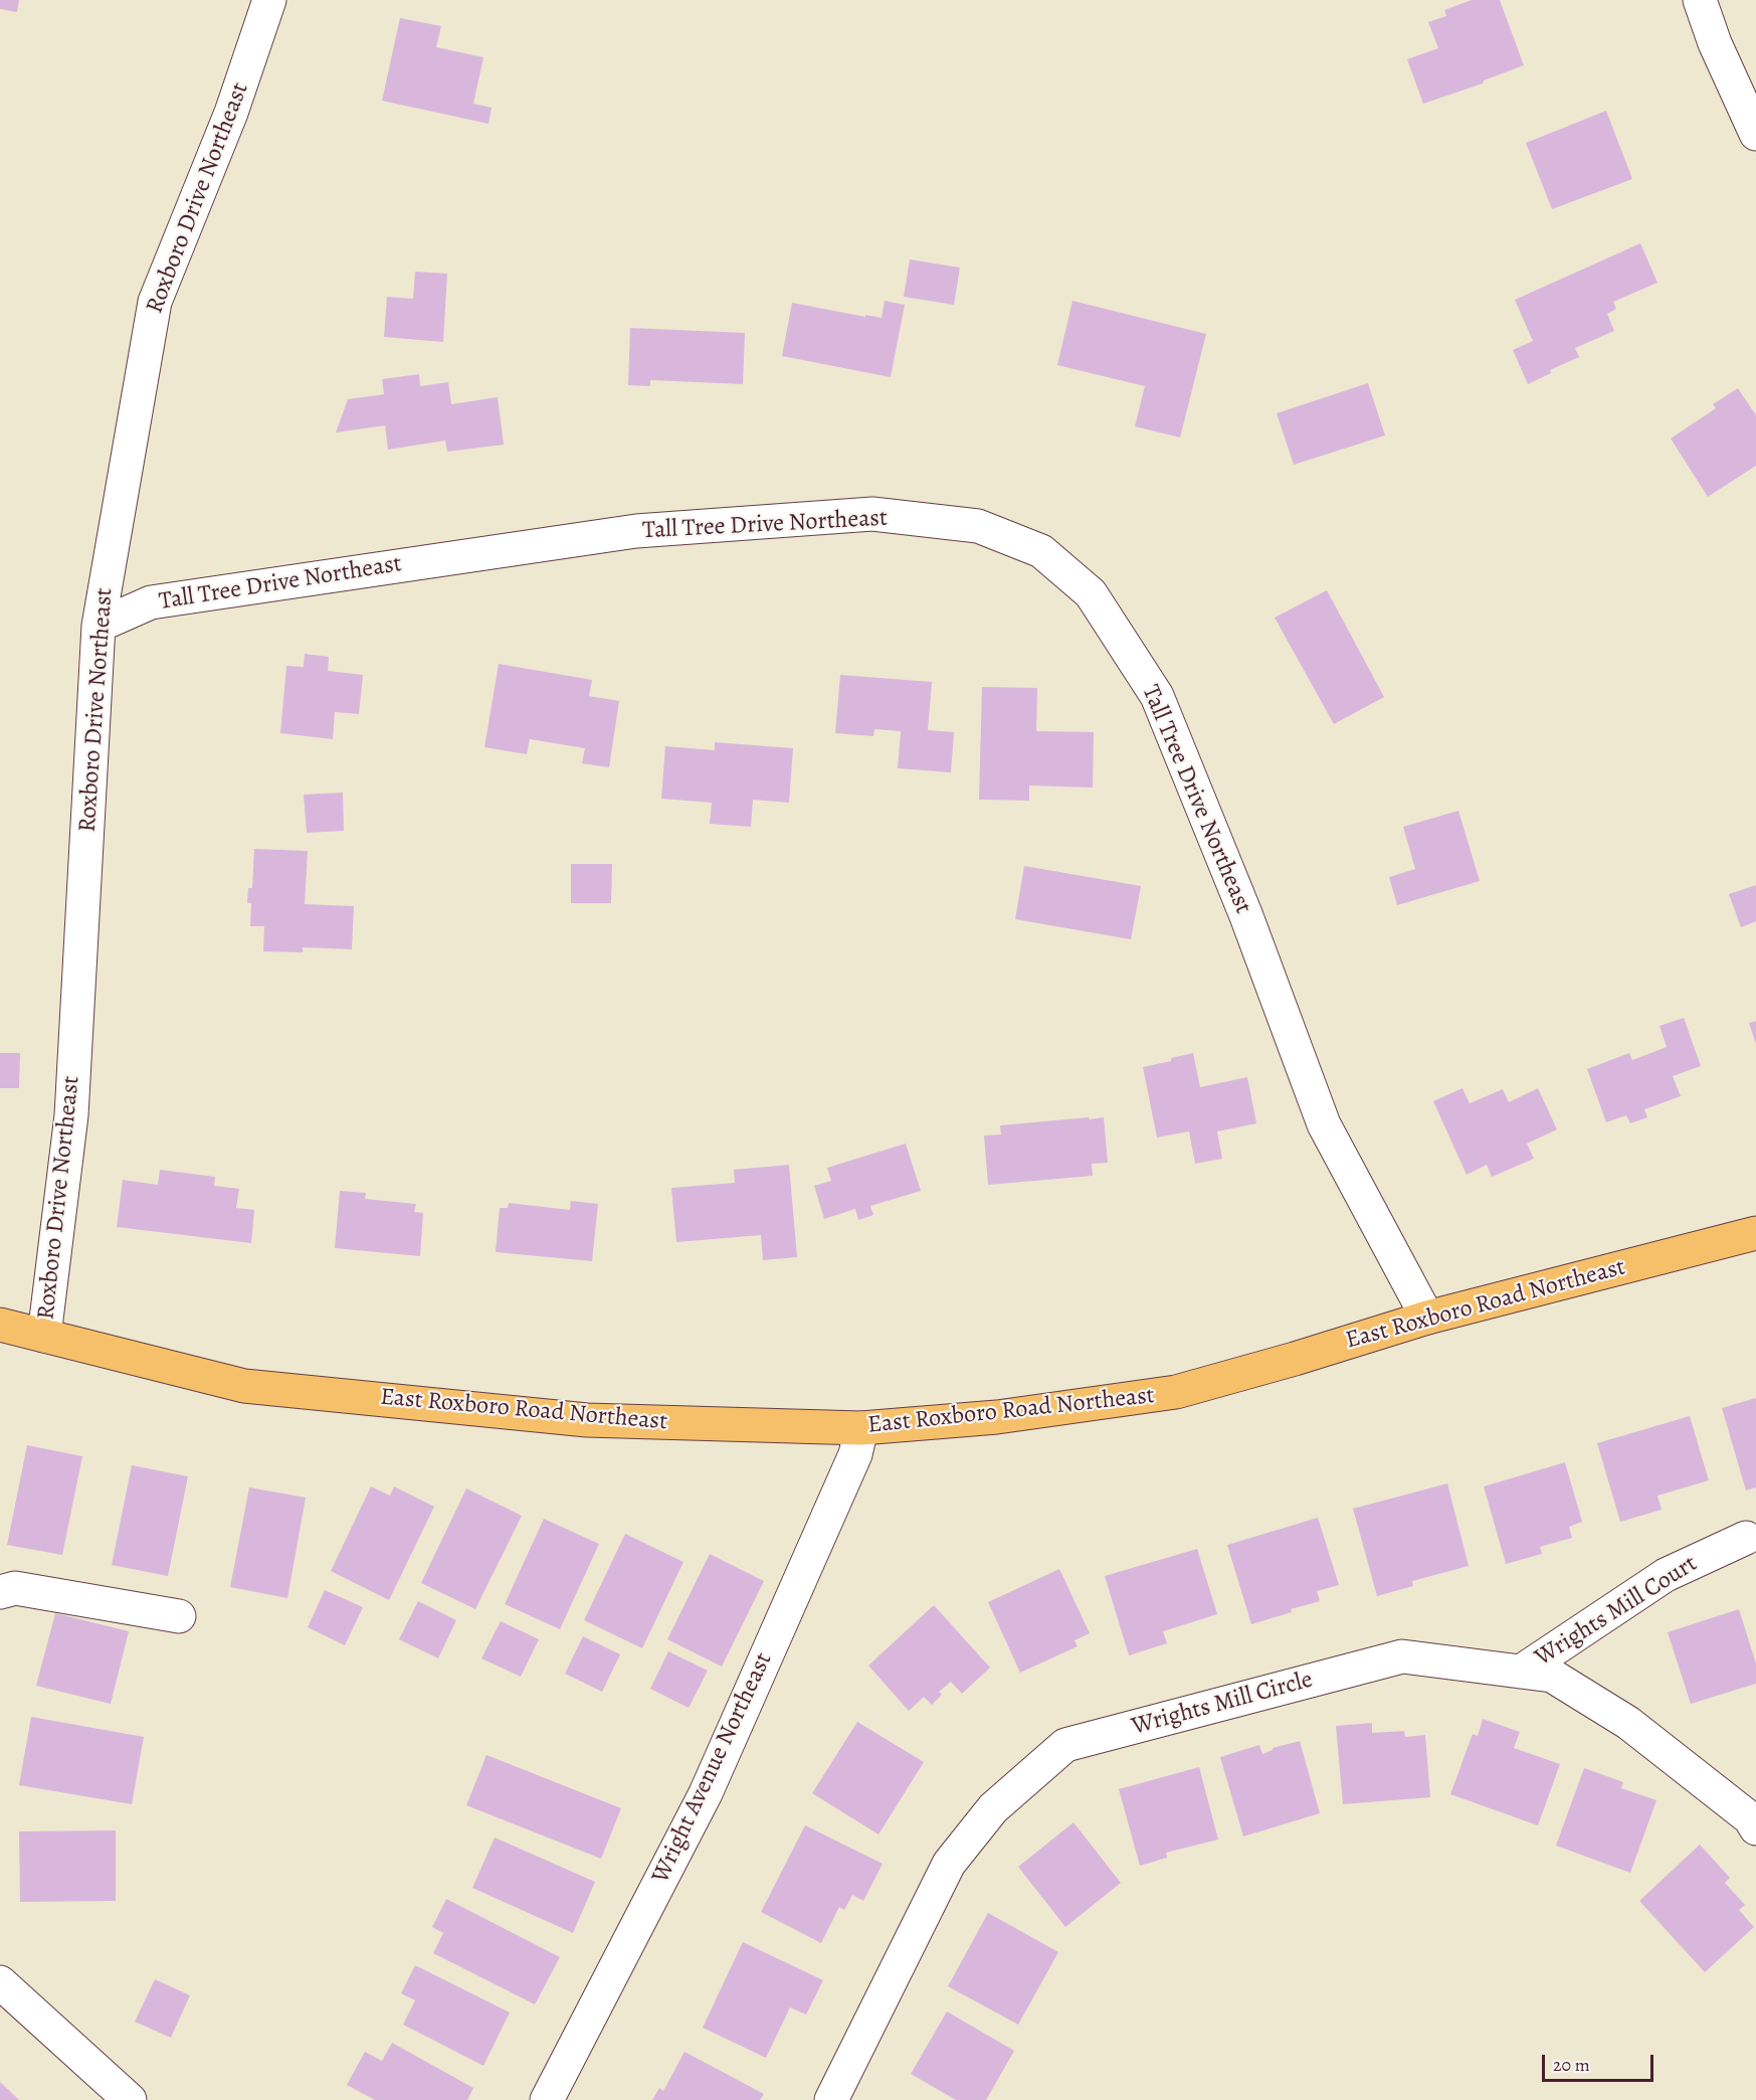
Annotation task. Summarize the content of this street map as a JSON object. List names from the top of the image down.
{
  "streets": {
    "main road": ["East Roxboro Road Northeast"],
    "street": [
      "Roxboro Drive Northeast",
      "Tall Tree Drive Northeast",
      "Wrights Mill Court",
      "Wrights Mill Circle",
      "Wright Avenue Northeast"
    ]
  },
  "crossings": [
    ["Roxboro Drive Northeast", "Tall Tree Drive Northeast"],
    ["Roxboro Drive Northeast", "East Roxboro Road Northeast"],
    ["Tall Tree Drive Northeast", "East Roxboro Road Northeast"],
    ["East Roxboro Road Northeast", "Wright Avenue Northeast"],
    ["Wrights Mill Court", "Wrights Mill Circle"]
  ],
  "scale_bar": "20 m"
}
